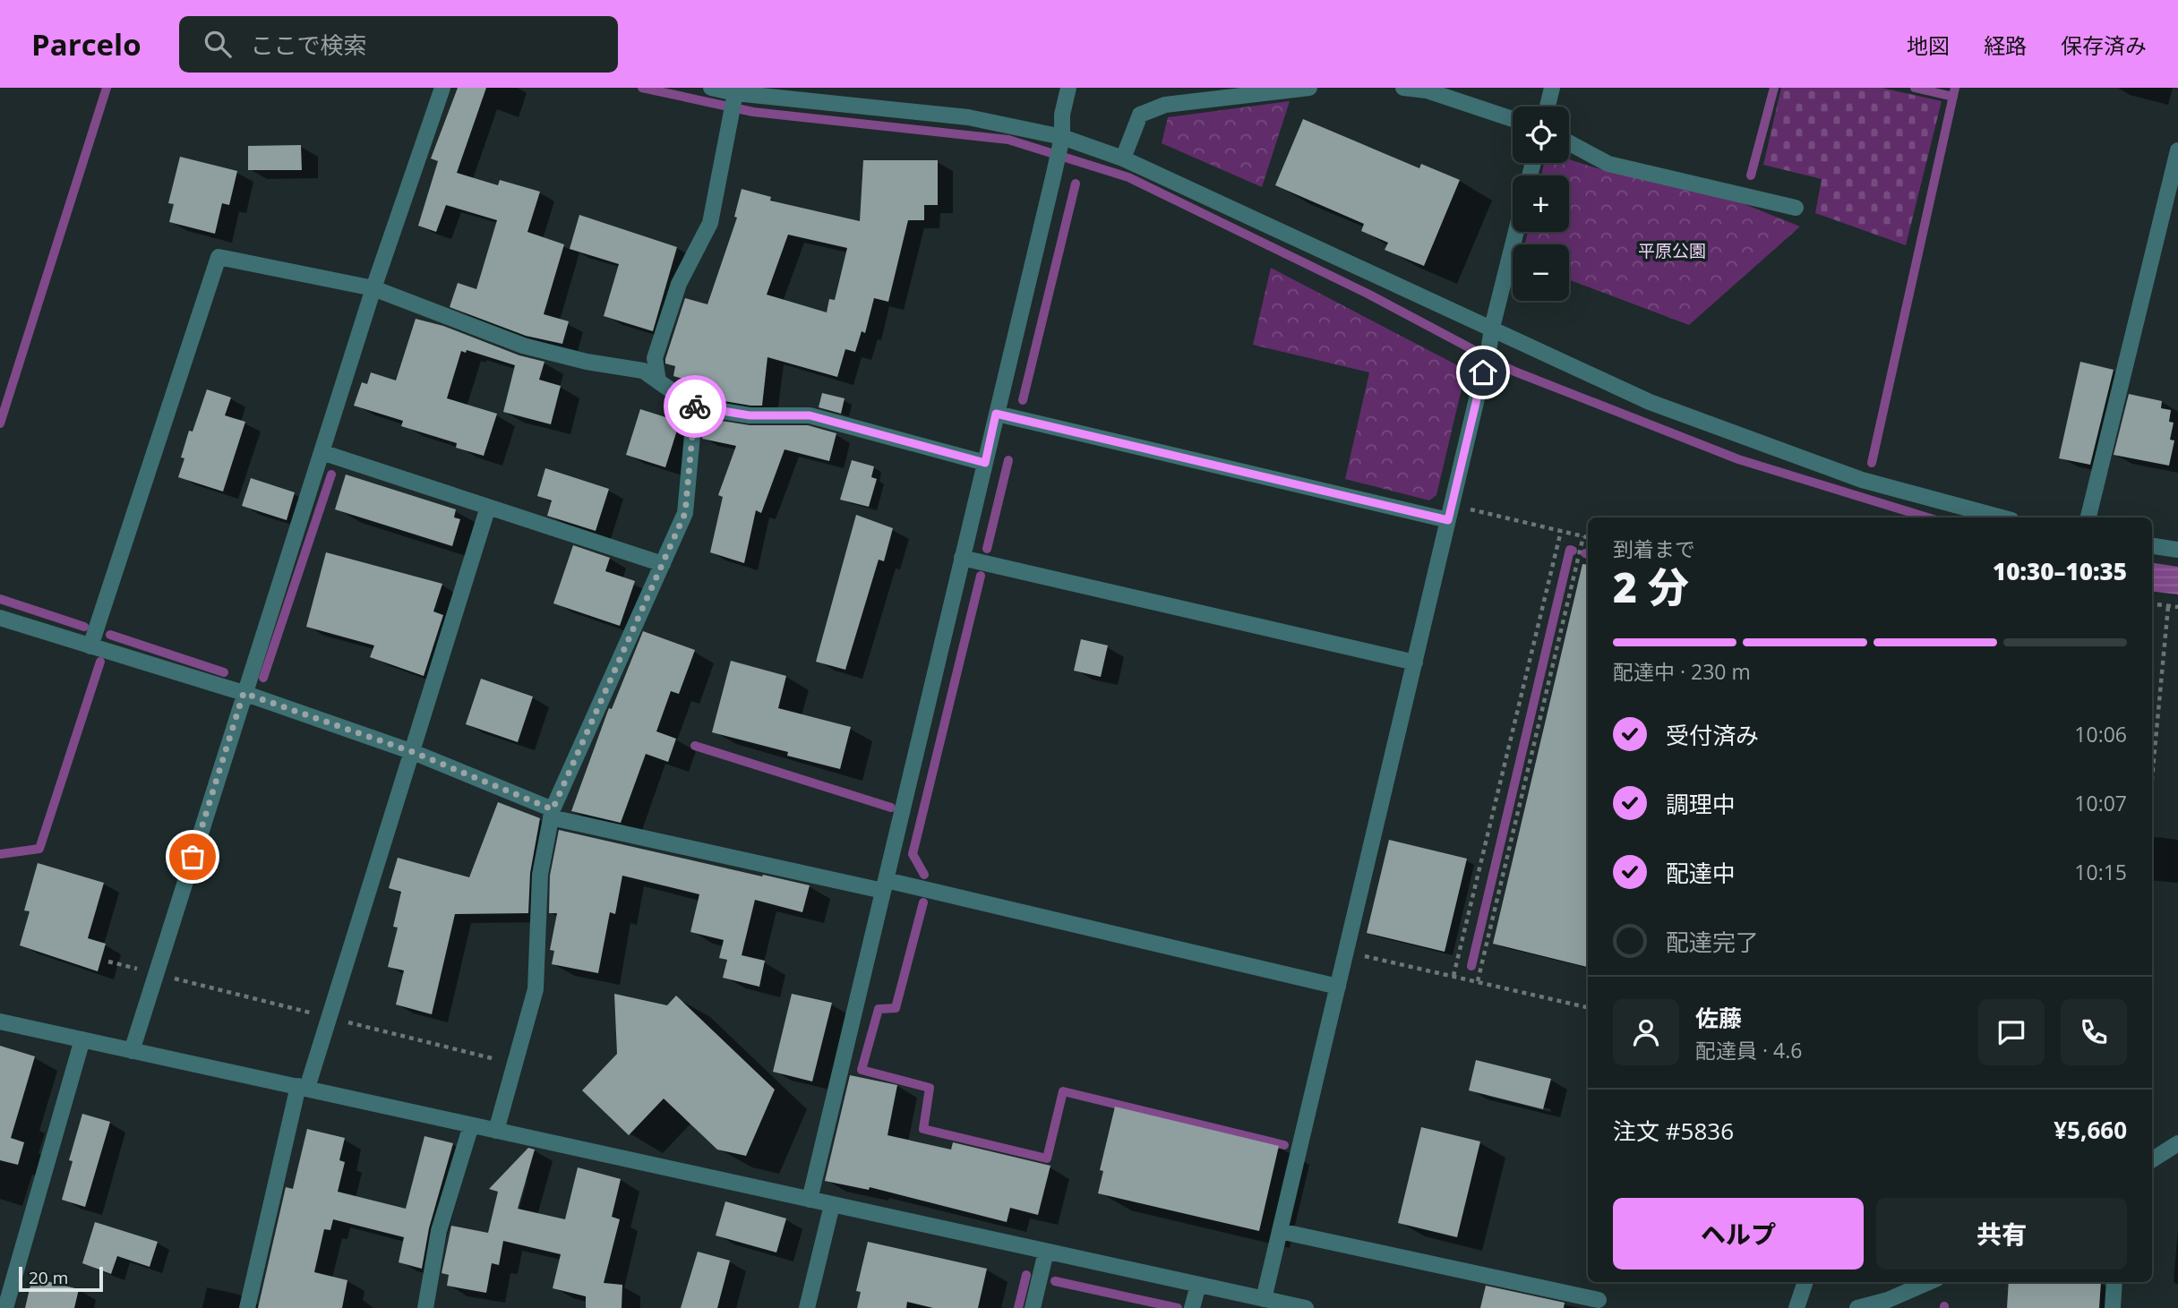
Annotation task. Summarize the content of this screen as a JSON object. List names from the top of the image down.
{
  "parks": ["平原公園"],
  "scale_bar": "20 m",
  "page": {
    "header": "Parcelo",
    "search": "ここで検索",
    "nav": ["地図", "経路", "保存済み"],
    "map_buttons": ["+", "−"],
    "heading": ["2 分", "到着まで", "10:30–10:35"],
    "panel": [
      "佐藤",
      "配達員 · 4.6",
      "注文 #5836",
      "¥5,660"
    ],
    "bar": "配達中 · 230 m",
    "list": [
      ["受付済み", "10:06"],
      ["調理中", "10:07"],
      ["配達中", "10:15"],
      "配達完了"
    ],
    "buttons": ["ヘルプ", "共有"],
    "scale": "20 m"
  }
}
